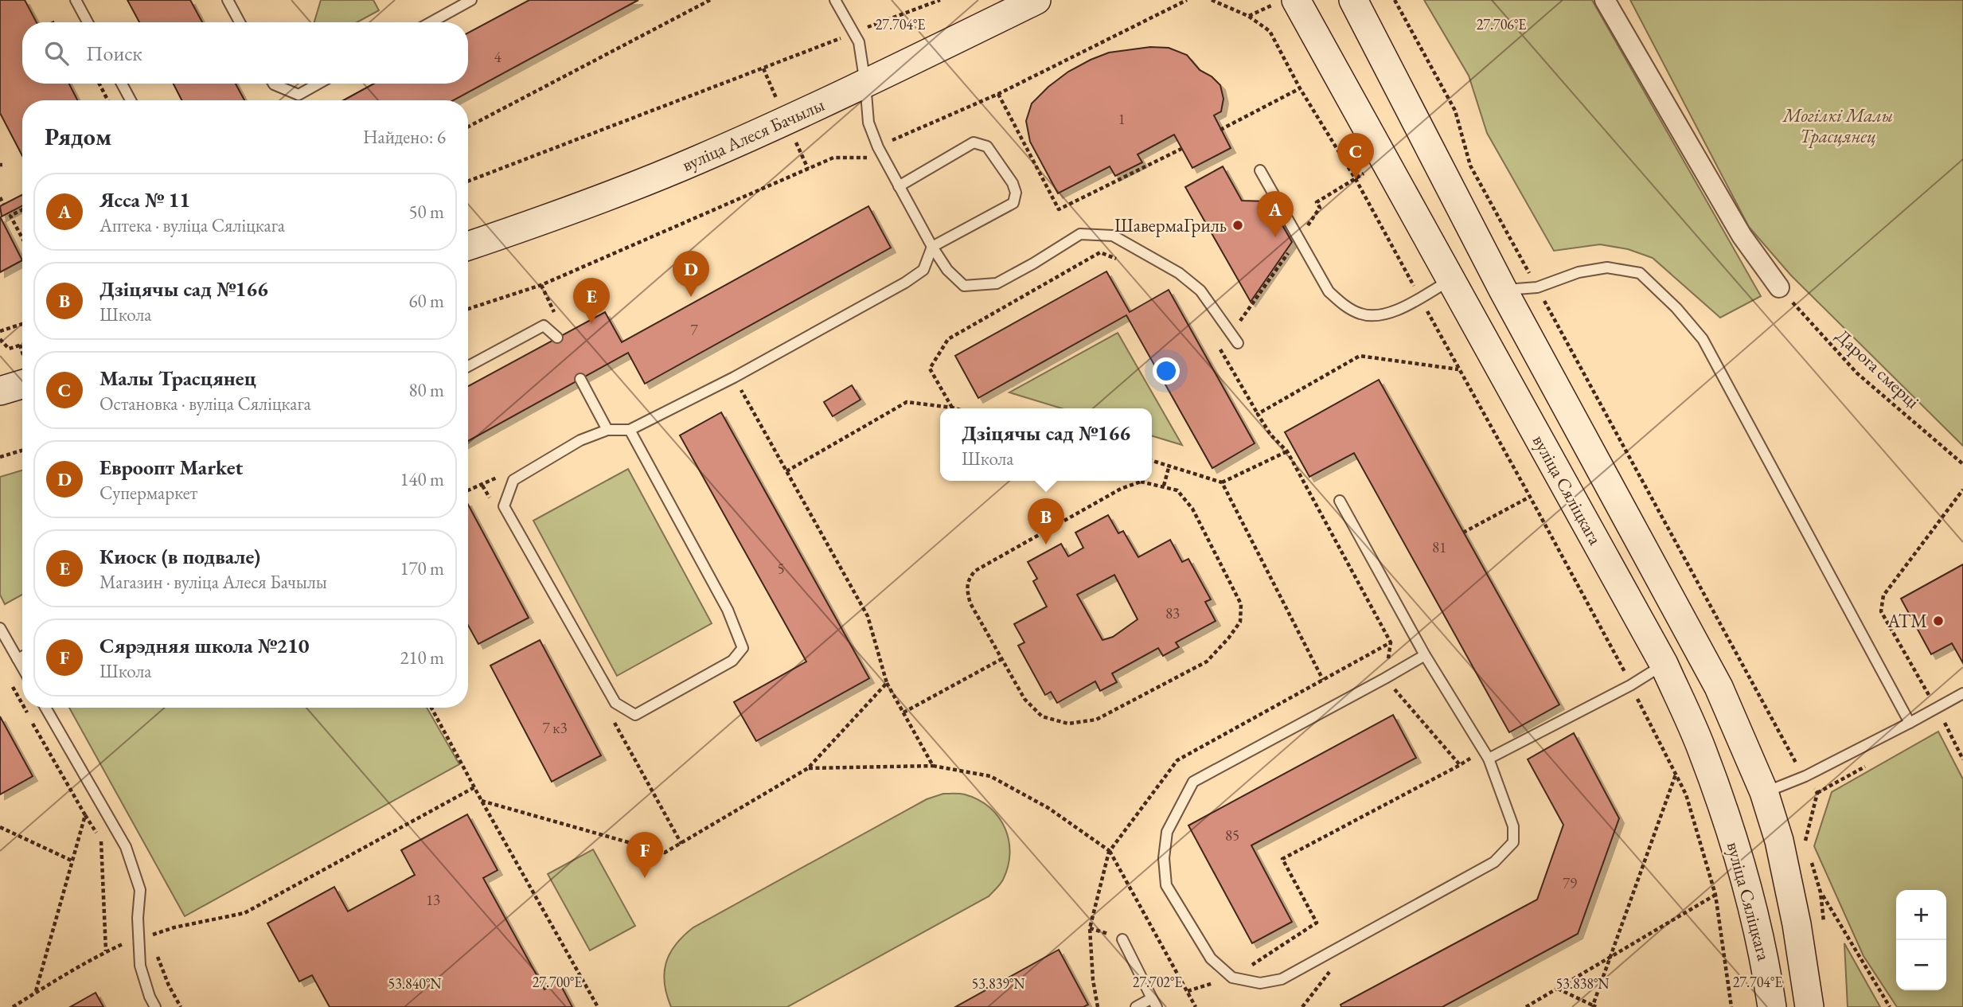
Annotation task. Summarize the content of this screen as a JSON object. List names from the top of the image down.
{
  "streets": {
    "main road": ["вуліца Алеся Бачылы", "вуліца Сяліцкага"],
    "path": ["Дарога смерці"]
  },
  "parks": ["Могілкі Малы Трасцянец"],
  "places": ["ШавермаГриль", "АТМ"],
  "house_numbers": [
    "4",
    "1",
    "7",
    "81",
    "5",
    "83",
    "7 к3",
    "85",
    "79",
    "13"
  ],
  "page": {
    "search": "Поиск",
    "heading": ["Рядом", "Найдено: 6"],
    "pins": [
      "C",
      "A",
      "D",
      "E",
      "B",
      "F"
    ],
    "list": [
      {
        "mark": "A",
        "name": "Ясса № 11",
        "note": "Аптека · вуліца Сяліцкага",
        "value": "50 m"
      },
      {
        "mark": "B",
        "name": "Дзіцячы сад №166",
        "note": "Школа",
        "value": "60 m"
      },
      {
        "mark": "C",
        "name": "Малы Трасцянец",
        "note": "Остановка · вуліца Сяліцкага",
        "value": "80 m"
      },
      {
        "mark": "D",
        "name": "Евроопт Market",
        "note": "Супермаркет",
        "value": "140 m"
      },
      {
        "mark": "E",
        "name": "Киоск (в подвале)",
        "note": "Магазин · вуліца Алеся Бачылы",
        "value": "170 m"
      },
      {
        "mark": "F",
        "name": "Сярэдняя школа №210",
        "note": "Школа",
        "value": "210 m"
      }
    ],
    "popup": ["Дзіцячы сад №166", "Школа"],
    "map_buttons": ["+", "−"]
  },
  "coordinates": [
    "27.706°E",
    "27.704°E",
    "27.700°E",
    "27.702°E",
    "53.840°N",
    "53.839°N",
    "53.838°N"
  ]
}
